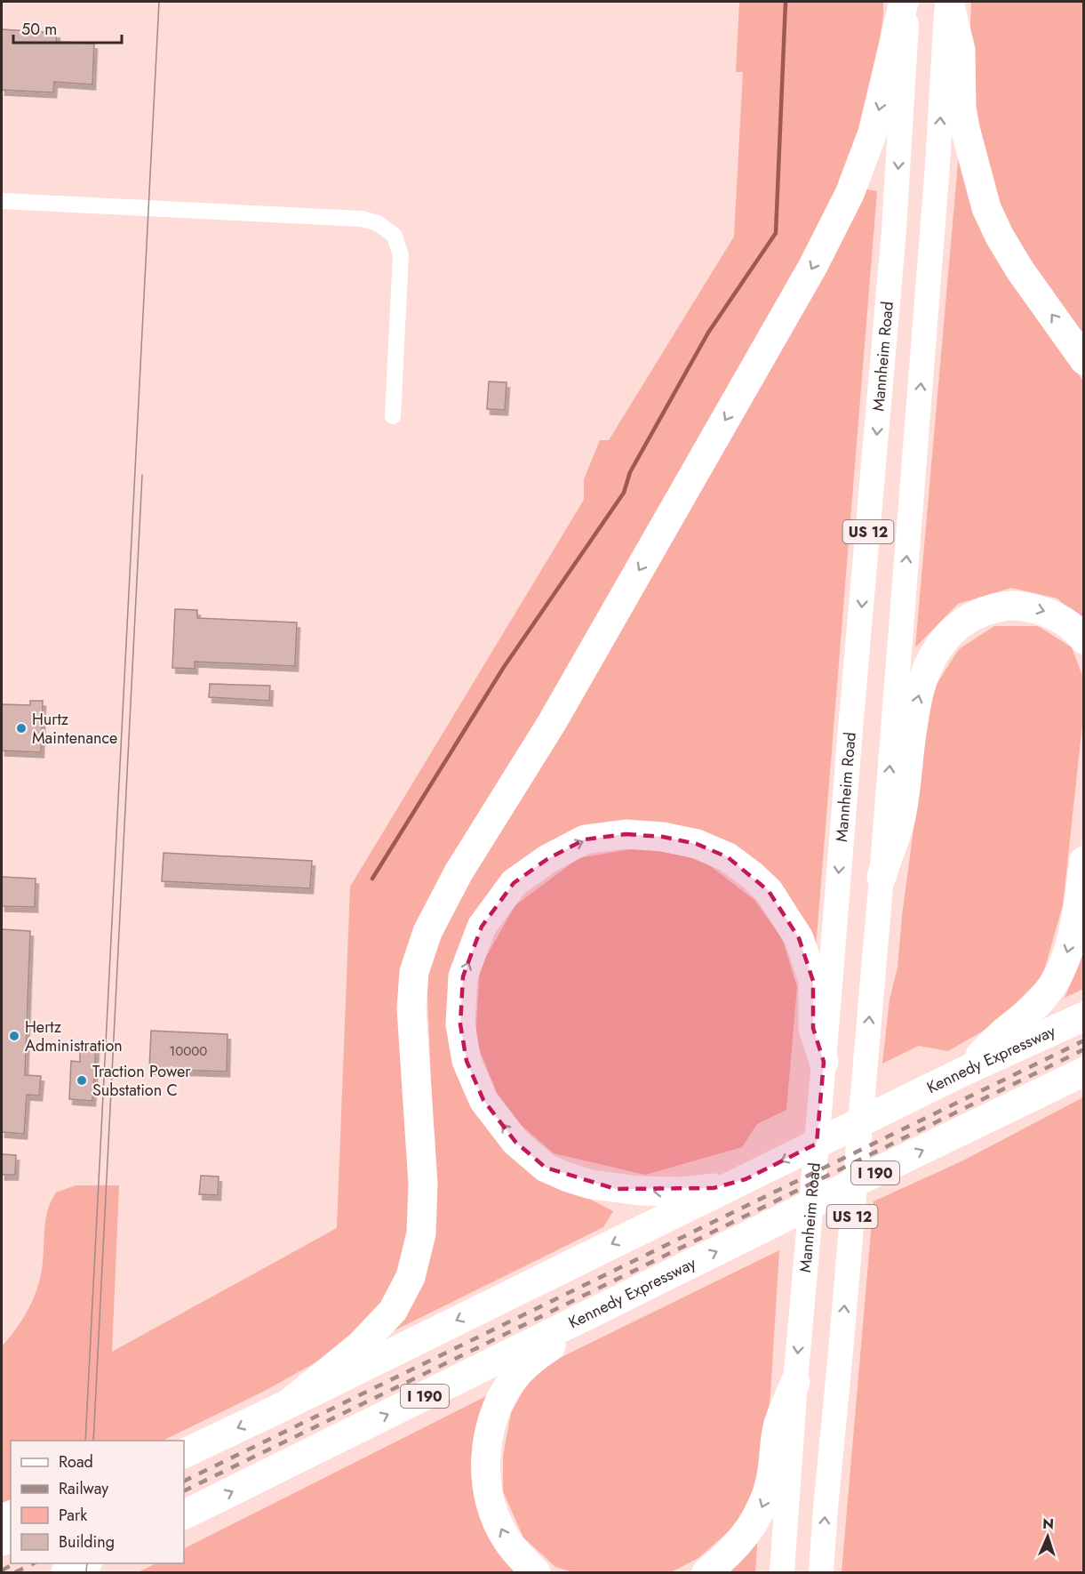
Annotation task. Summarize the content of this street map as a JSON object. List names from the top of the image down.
{
  "streets": {
    "highway": ["Kennedy Expressway", "I 190"],
    "main road": ["Mannheim Road", "US 12"]
  },
  "places": ["Hurtz Maintenance", "Hertz Administration", "Traction Power Substation C"],
  "house_numbers": ["10000"],
  "legend": [
    "Road",
    "Railway",
    "Park",
    "Building"
  ],
  "scale_bar": "50 m",
  "north": "top"
}
